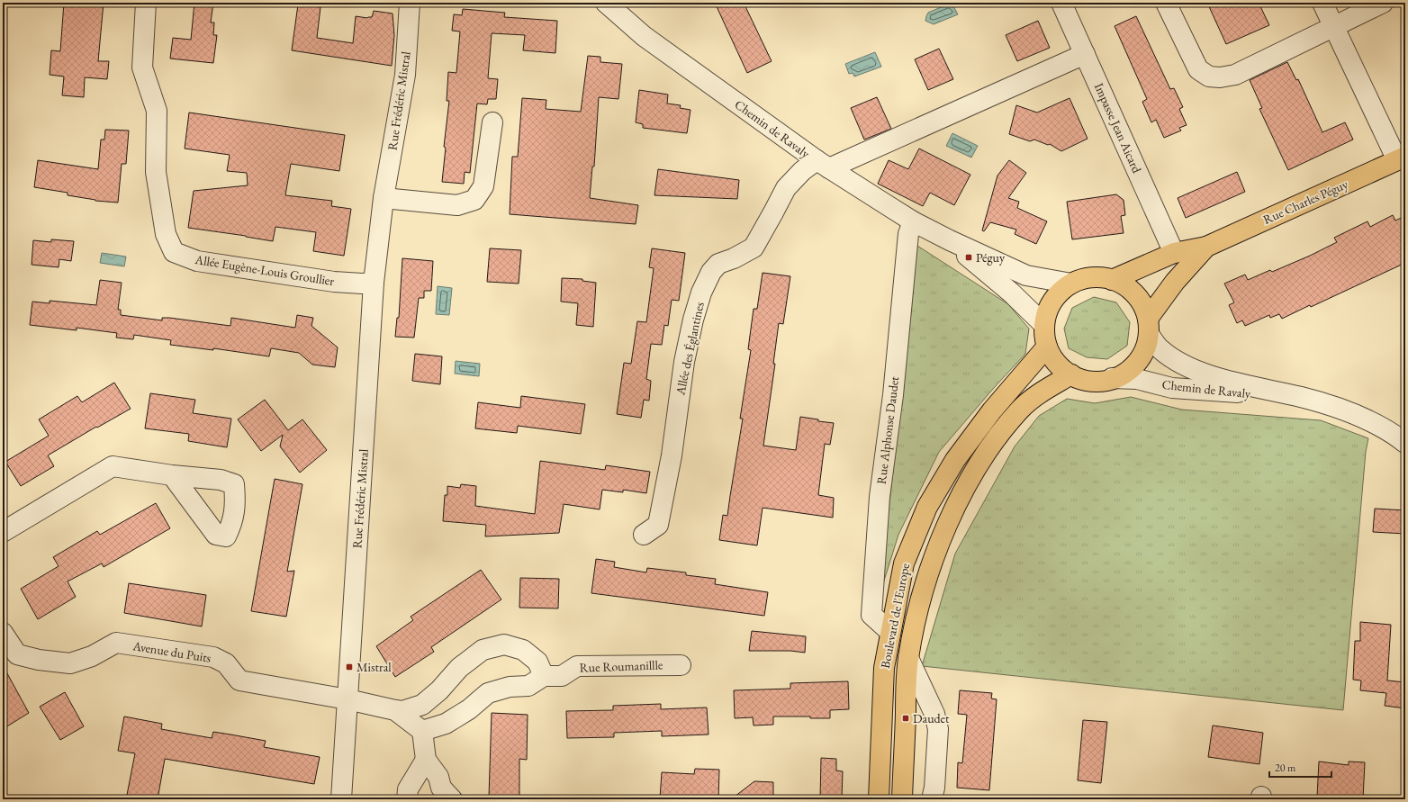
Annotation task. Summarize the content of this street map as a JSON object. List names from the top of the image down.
{
  "streets": {
    "main road": ["Rue Charles Péguy", "Boulevard de l'Europe"],
    "street": [
      "Rue Frédéric Mistral",
      "Impasse Jean Aicard",
      "Chemin de Ravaly",
      "Allée Eugène-Louis Groullier",
      "Allée des Églantines",
      "Rue Alphonse Daudet",
      "Avenue du Puits",
      "Rue Roumanillle"
    ]
  },
  "crossings": [
    ["Rue Frédéric Mistral", "Allée Eugène-Louis Groullier"],
    ["Rue Frédéric Mistral", "Avenue du Puits"],
    ["Impasse Jean Aicard", "Rue Charles Péguy"],
    ["Impasse Jean Aicard", "Allée des Églantines"],
    ["Chemin de Ravaly", "Rue Charles Péguy"],
    ["Chemin de Ravaly", "Allée des Églantines"],
    ["Chemin de Ravaly", "Rue Alphonse Daudet"],
    ["Chemin de Ravaly", "Boulevard de l'Europe"],
    ["Rue Charles Péguy", "Boulevard de l'Europe"],
    ["Rue Alphonse Daudet", "Boulevard de l'Europe"]
  ],
  "places": {
    "transit": ["Péguy", "Mistral", "Daudet"]
  },
  "scale_bar": "20 m"
}
